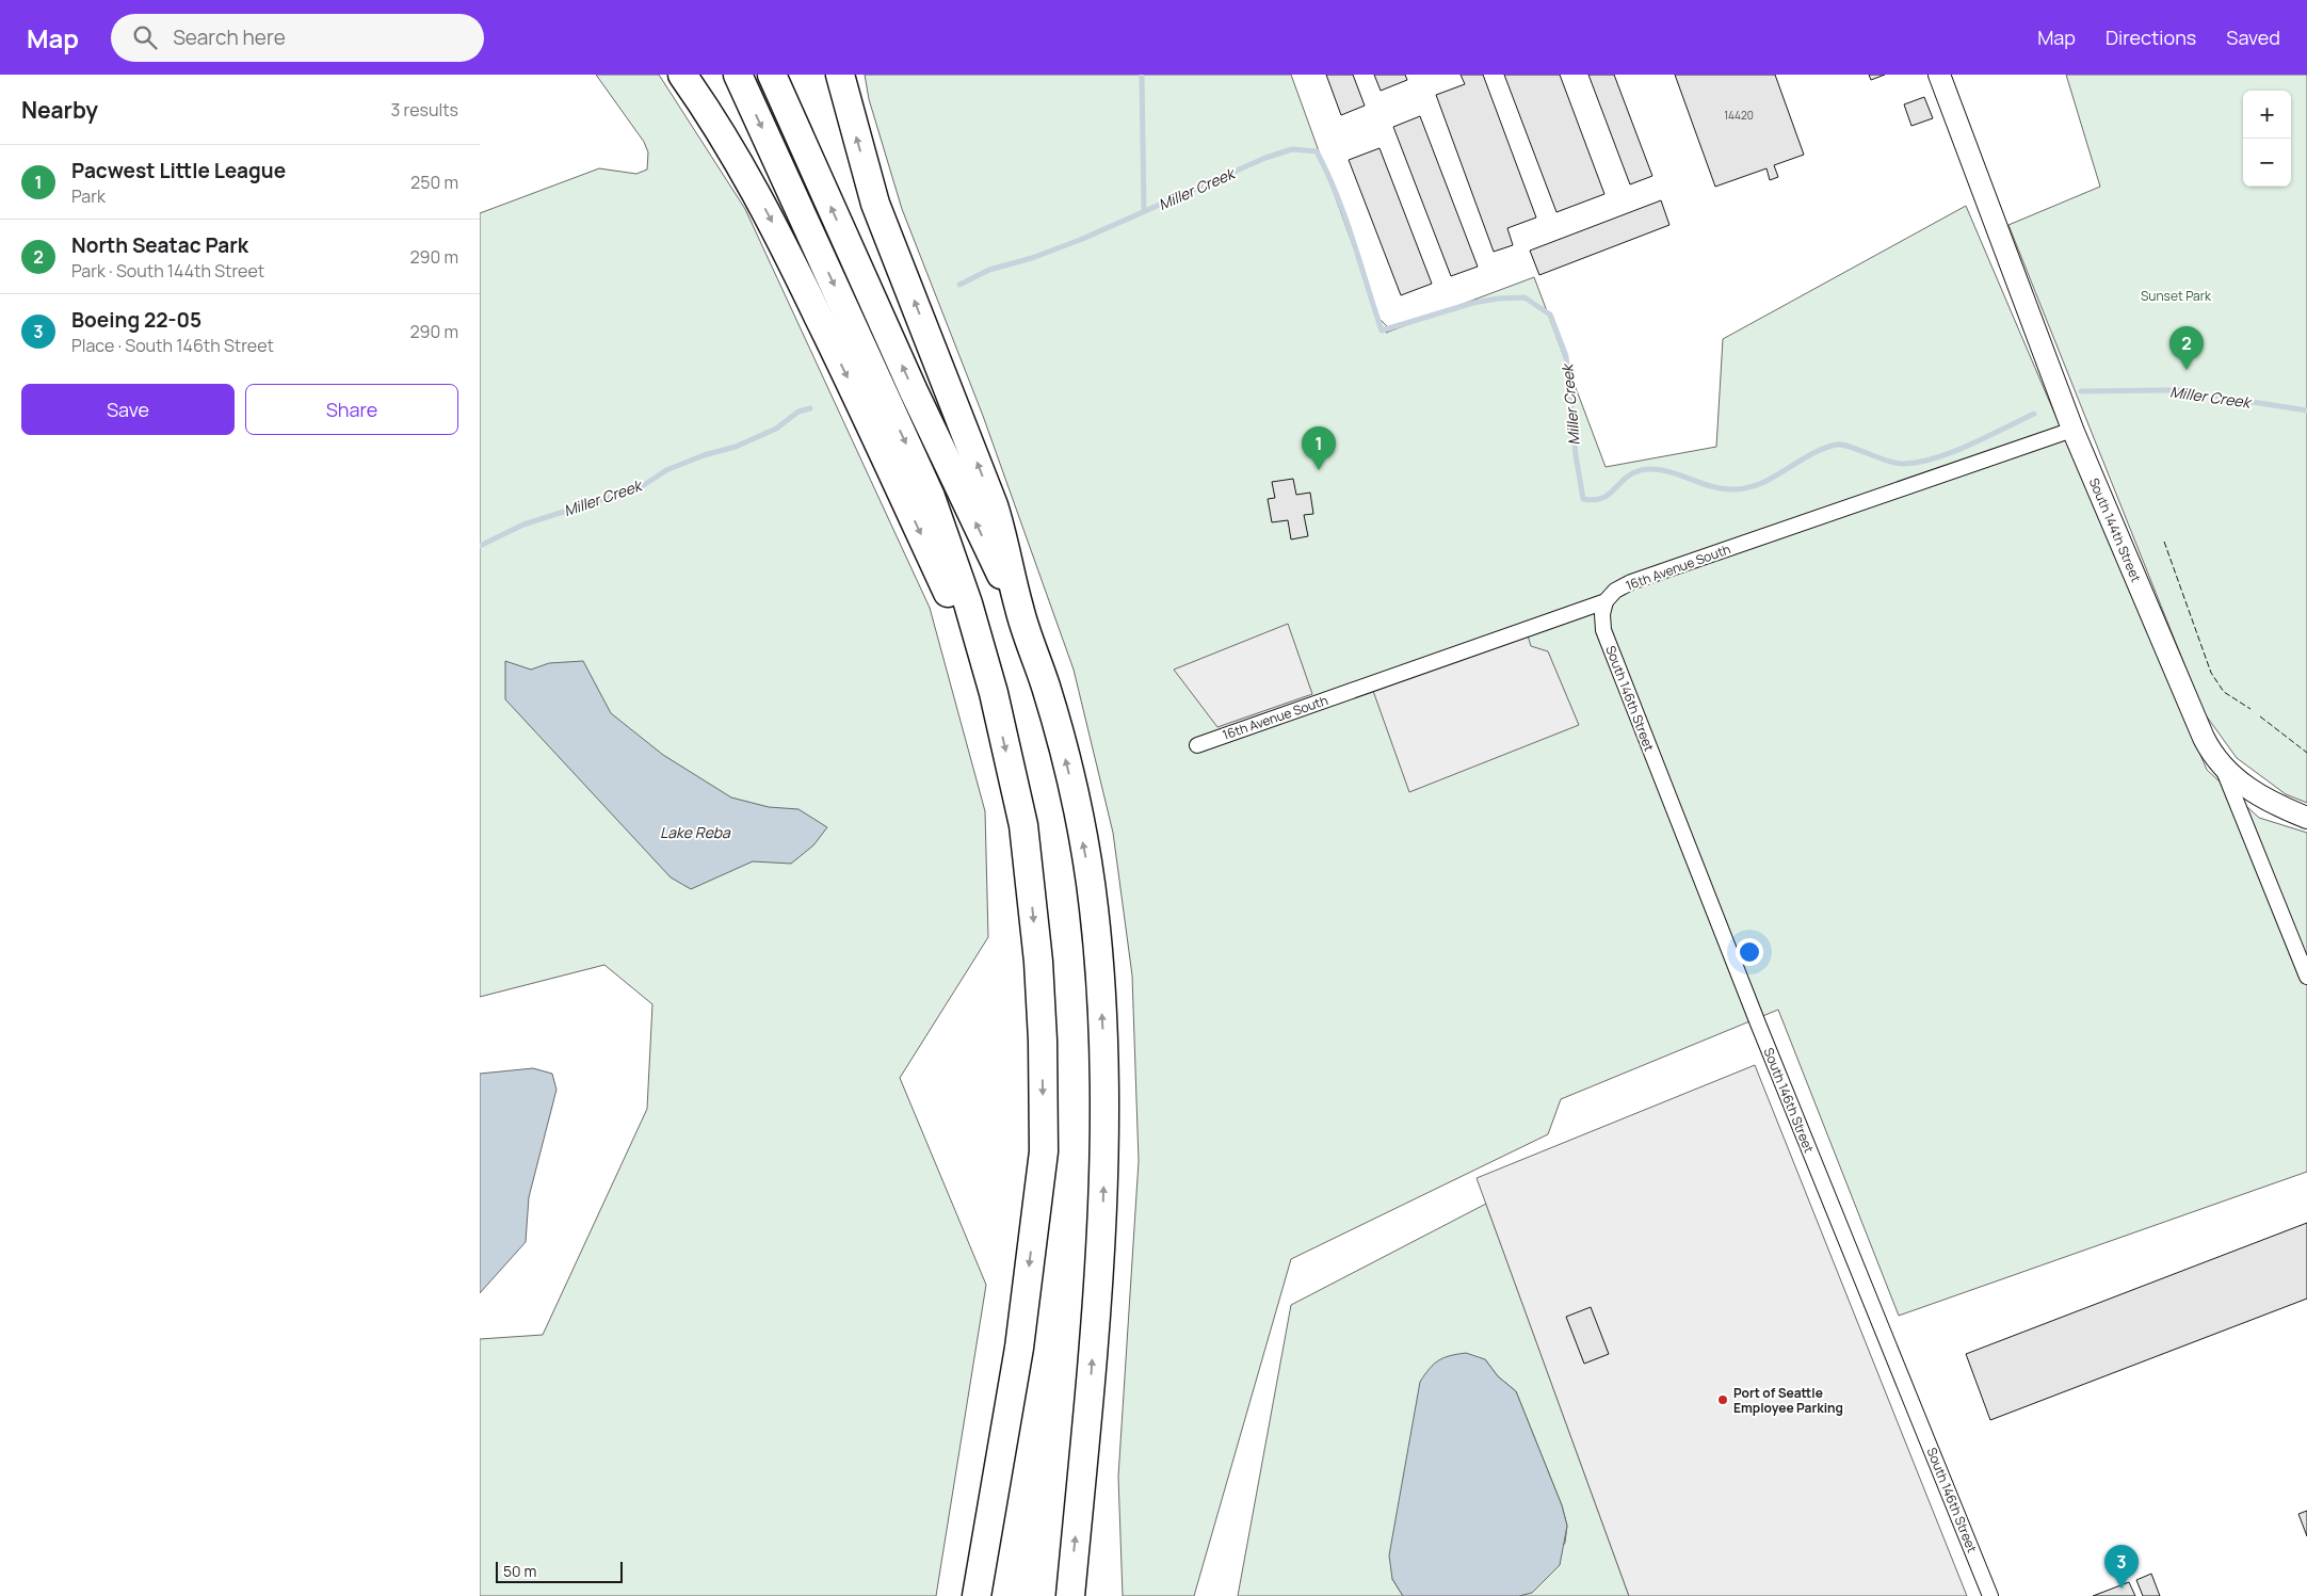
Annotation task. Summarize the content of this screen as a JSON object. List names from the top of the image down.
{
  "streets": {
    "street": ["South 144th Street", "16th Avenue South", "South 146th Street"]
  },
  "crossings": [
    ["South 144th Street", "16th Avenue South"],
    ["16th Avenue South", "South 146th Street"]
  ],
  "water": ["Miller Creek", "Lake Reba"],
  "parks": ["Sunset Park"],
  "places": ["Port of Seattle Employee Parking"],
  "house_numbers": ["14420"],
  "scale_bar": "50 m",
  "page": {
    "header": "Map",
    "search": "Search here",
    "nav": ["Map", "Directions", "Saved"],
    "heading": ["Nearby", "3 results"],
    "map_buttons": ["+", "−"],
    "list": [
      {
        "mark": "1",
        "name": "Pacwest Little League",
        "note": "Park",
        "value": "250 m"
      },
      {
        "mark": "2",
        "name": "North Seatac Park",
        "note": "Park · South 144th Street",
        "value": "290 m"
      },
      {
        "mark": "3",
        "name": "Boeing 22-05",
        "note": "Place · South 146th Street",
        "value": "290 m"
      }
    ],
    "pins": ["2", "1", "3"],
    "buttons": ["Save", "Share"],
    "scale": "50 m"
  }
}
